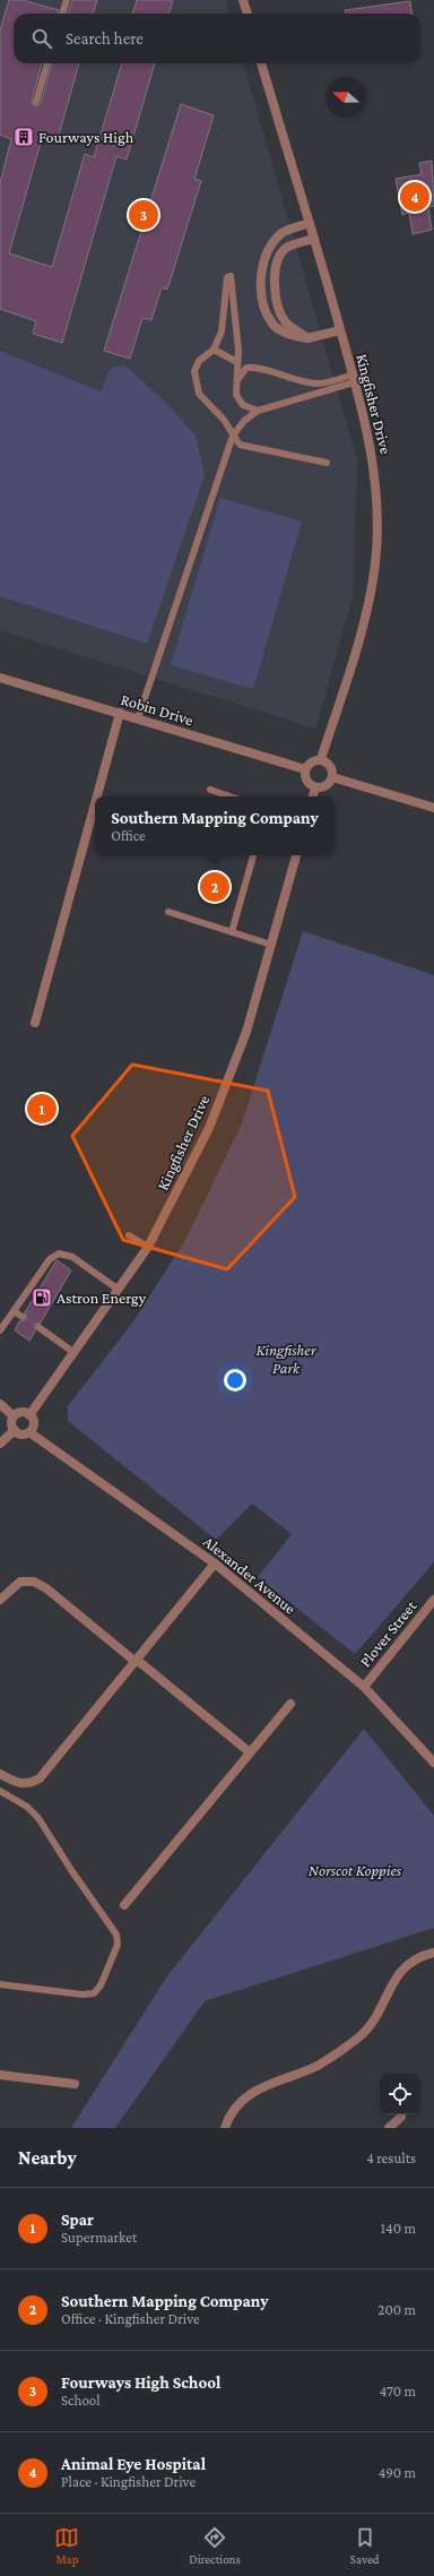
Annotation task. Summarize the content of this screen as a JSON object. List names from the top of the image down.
{
  "streets": {
    "street": [
      "Kingfisher Drive",
      "Robin Drive",
      "Alexander Avenue",
      "Plover Street"
    ]
  },
  "crossings": [
    ["Kingfisher Drive", "Robin Drive"],
    ["Kingfisher Drive", "Alexander Avenue"],
    ["Alexander Avenue", "Plover Street"]
  ],
  "parks": ["Kingfisher Park", "Norscot Koppies"],
  "places": {
    "building": ["Fourways High"],
    "fuel station": ["Astron Energy"]
  },
  "north": "left",
  "page": {
    "search": "Search here",
    "pins": [
      "4",
      "3",
      "2",
      "1"
    ],
    "popup": ["Southern Mapping Company", "Office"],
    "heading": ["Nearby", "4 results"],
    "list": [
      {
        "mark": "1",
        "name": "Spar",
        "note": "Supermarket",
        "value": "140 m"
      },
      {
        "mark": "2",
        "name": "Southern Mapping Company",
        "note": "Office · Kingfisher Drive",
        "value": "200 m"
      },
      {
        "mark": "3",
        "name": "Fourways High School",
        "note": "School",
        "value": "470 m"
      },
      {
        "mark": "4",
        "name": "Animal Eye Hospital",
        "note": "Place · Kingfisher Drive",
        "value": "490 m"
      }
    ],
    "nav": ["Map", "Directions", "Saved"]
  }
}
